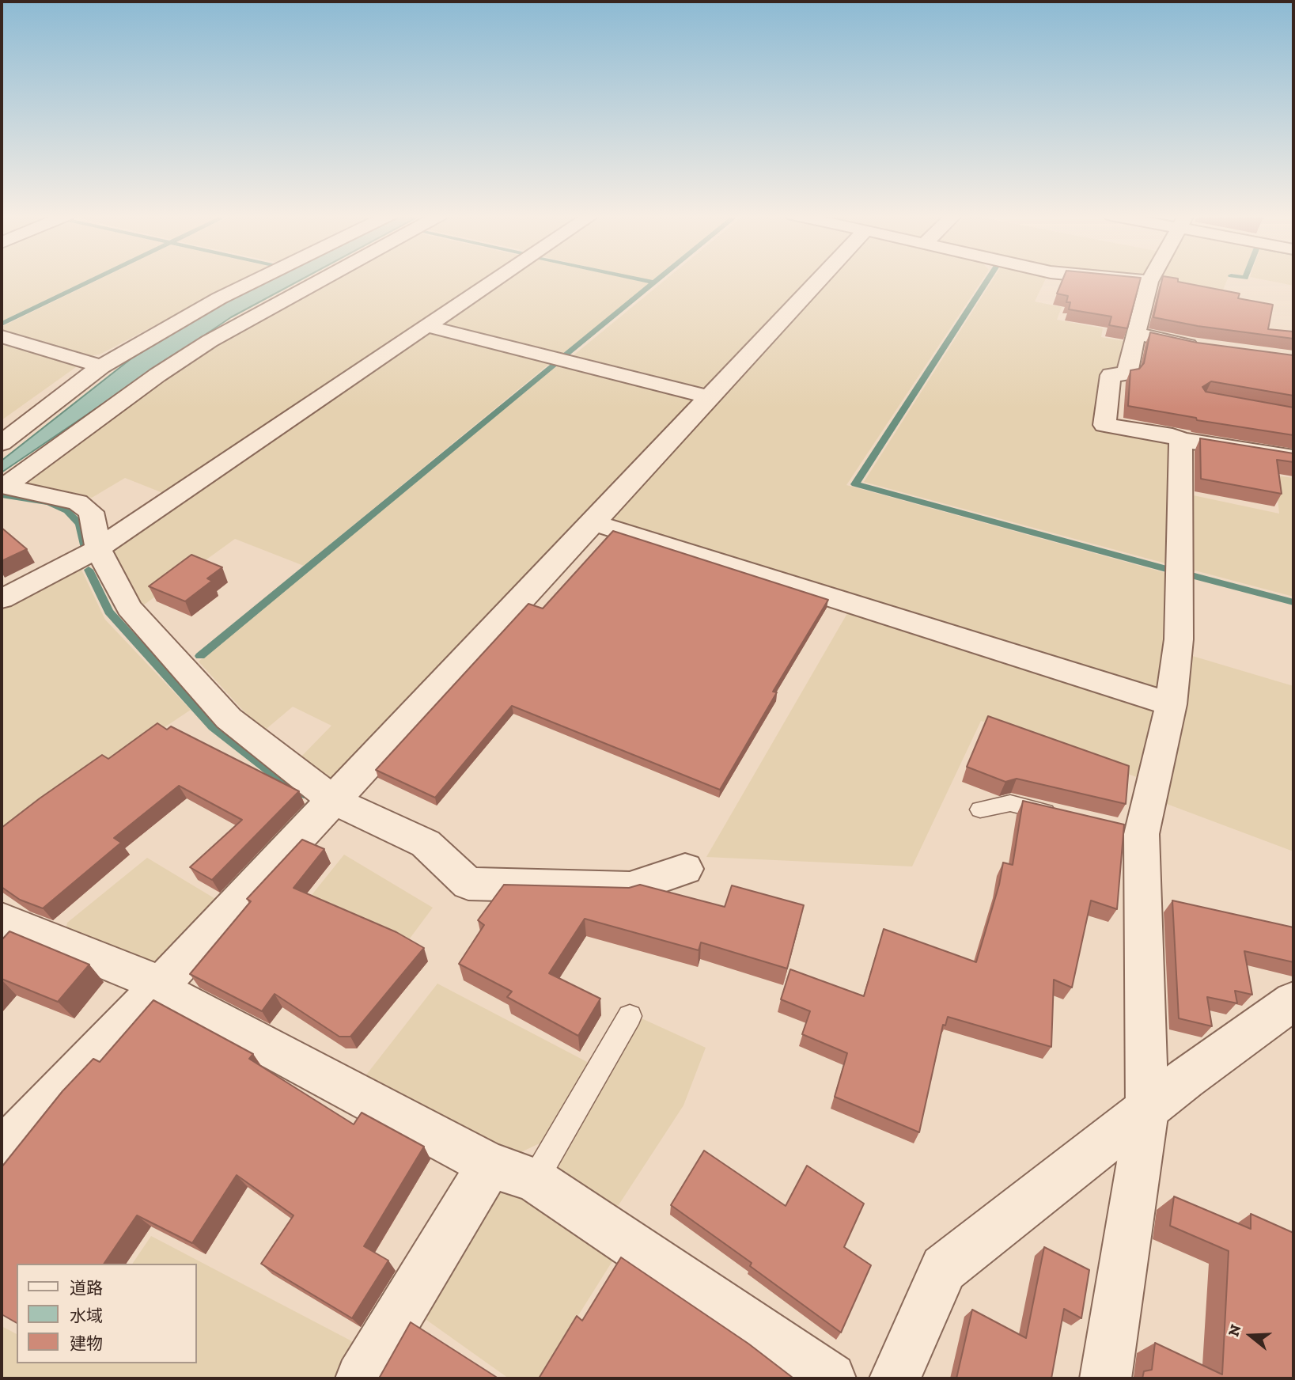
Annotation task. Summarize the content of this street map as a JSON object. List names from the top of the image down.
{
  "legend": ["道路", "水域", "建物"],
  "north": "left"
}
